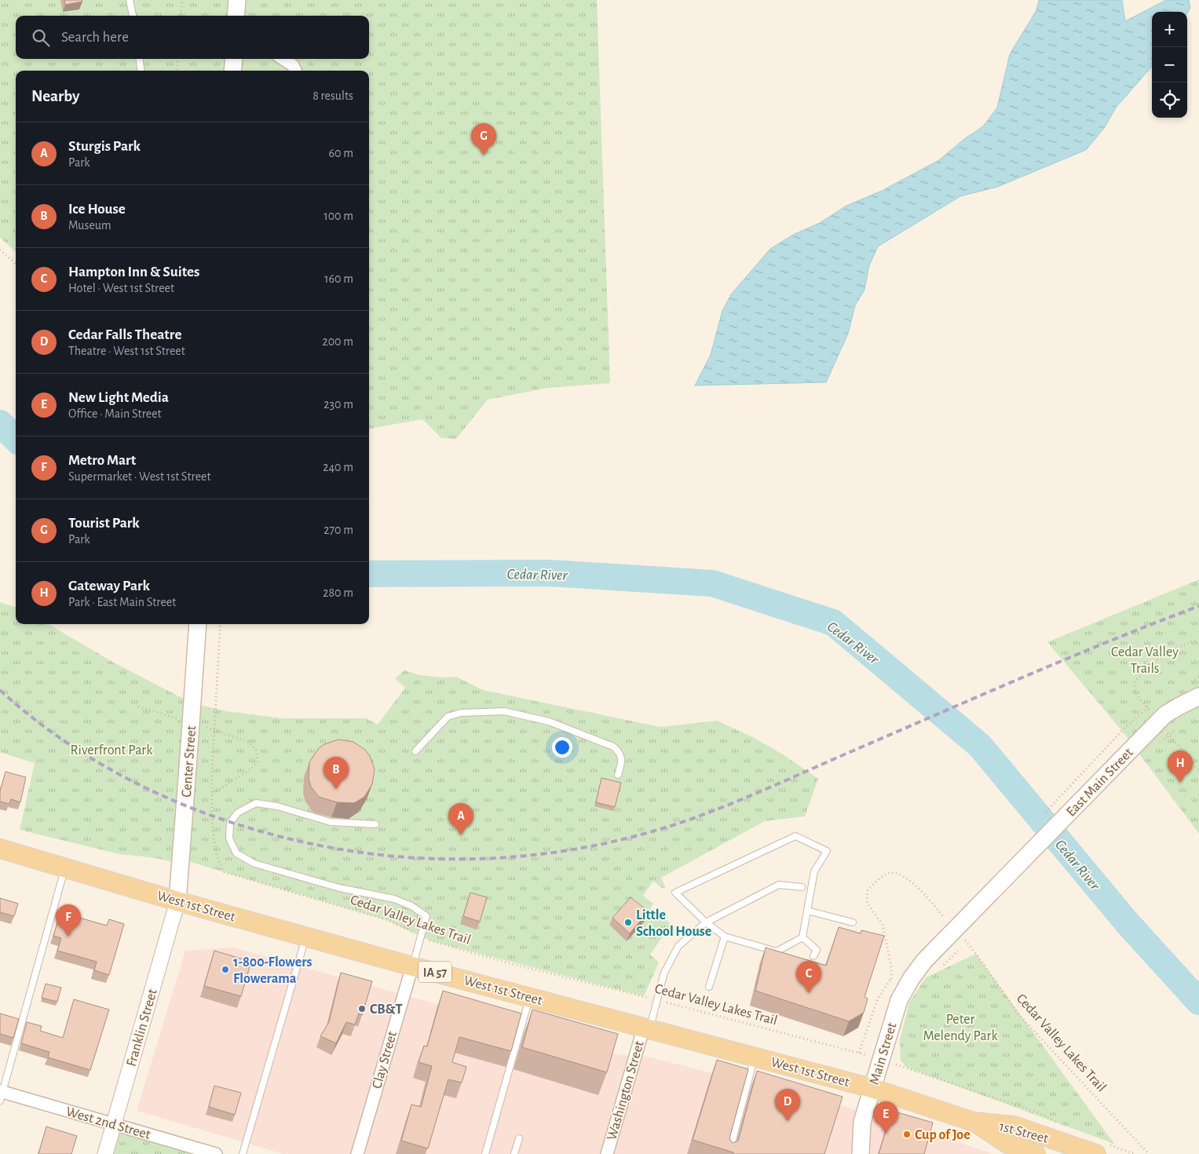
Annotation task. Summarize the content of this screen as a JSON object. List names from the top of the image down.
{
  "streets": {
    "main road": [
      "Center Street",
      "East Main Street",
      "West 1st Street",
      "IA 57",
      "Main Street",
      "1st Street"
    ],
    "street": [
      "Franklin Street",
      "Clay Street",
      "Washington Street",
      "West 2nd Street"
    ],
    "path": ["Cedar Valley Lakes Trail"]
  },
  "crossings": [
    ["Center Street", "West 1st Street"],
    ["Center Street", "Franklin Street"],
    ["East Main Street", "Main Street"],
    ["West 1st Street", "Franklin Street"],
    ["West 1st Street", "Main Street"],
    ["West 1st Street", "Clay Street"],
    ["West 1st Street", "Washington Street"],
    ["West 1st Street", "1st Street"],
    ["Cedar Valley Lakes Trail", "Main Street"],
    ["Franklin Street", "West 2nd Street"],
    ["Main Street", "1st Street"]
  ],
  "water": ["Cedar River"],
  "parks": ["Cedar Valley Trails", "Riverfront Park", "Peter Melendy Park"],
  "places": [
    "Little School House",
    "1-800-Flowers Flowerama",
    "CB&T",
    "Cup of Joe"
  ],
  "page": {
    "map_buttons": ["+", "−"],
    "search": "Search here",
    "heading": ["Nearby", "8 results"],
    "list": [
      {
        "mark": "A",
        "name": "Sturgis Park",
        "note": "Park",
        "value": "60 m"
      },
      {
        "mark": "B",
        "name": "Ice House",
        "note": "Museum",
        "value": "100 m"
      },
      {
        "mark": "C",
        "name": "Hampton Inn & Suites",
        "note": "Hotel · West 1st Street",
        "value": "160 m"
      },
      {
        "mark": "D",
        "name": "Cedar Falls Theatre",
        "note": "Theatre · West 1st Street",
        "value": "200 m"
      },
      {
        "mark": "E",
        "name": "New Light Media",
        "note": "Office · Main Street",
        "value": "230 m"
      },
      {
        "mark": "F",
        "name": "Metro Mart",
        "note": "Supermarket · West 1st Street",
        "value": "240 m"
      },
      {
        "mark": "G",
        "name": "Tourist Park",
        "note": "Park",
        "value": "270 m"
      },
      {
        "mark": "H",
        "name": "Gateway Park",
        "note": "Park · East Main Street",
        "value": "280 m"
      }
    ],
    "pins": [
      "G",
      "H",
      "B",
      "A",
      "F",
      "C",
      "D",
      "E"
    ]
  }
}
